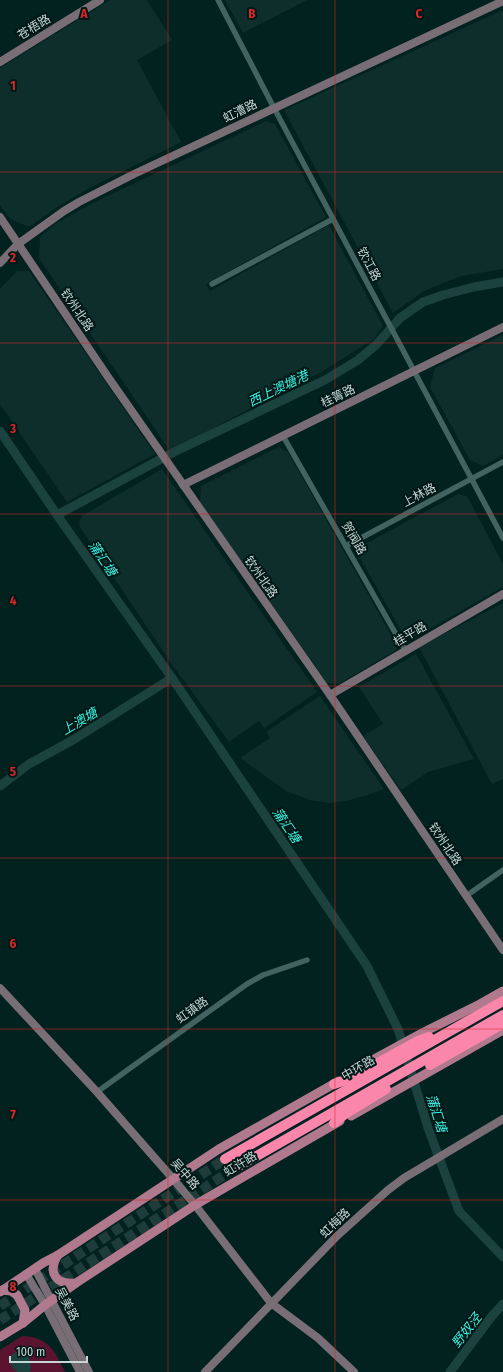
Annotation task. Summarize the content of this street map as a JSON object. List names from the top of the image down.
{
  "streets": {
    "highway": ["中环路"],
    "main road": ["虹许路"],
    "street": [
      "苍梧路",
      "虹漕路",
      "钦江路",
      "钦州北路",
      "桂箐路",
      "上林路",
      "贺阀路",
      "桂平路",
      "虹镇路",
      "吴中路",
      "虹梅路",
      "吴美路"
    ]
  },
  "crossings": [
    ["虹漕路", "钦江路"],
    ["虹漕路", "钦州北路"],
    ["钦江路", "桂箐路"],
    ["钦江路", "上林路"],
    ["钦州北路", "桂箐路"],
    ["钦州北路", "桂平路"],
    ["桂箐路", "贺阀路"],
    ["上林路", "贺阀路"],
    ["贺阀路", "桂平路"],
    ["虹镇路", "吴中路"],
    ["虹许路", "吴中路"],
    ["虹许路", "吴美路"],
    ["吴中路", "虹梅路"]
  ],
  "water": [
    "西上澳塘港",
    "蒲汇塘",
    "上澳塘",
    "野奴泾"
  ],
  "scale_bar": "100 m",
  "grid": {
    "columns": ["A", "B", "C"],
    "rows": [
      "1",
      "2",
      "3",
      "4",
      "5",
      "6",
      "7",
      "8"
    ]
  }
}
